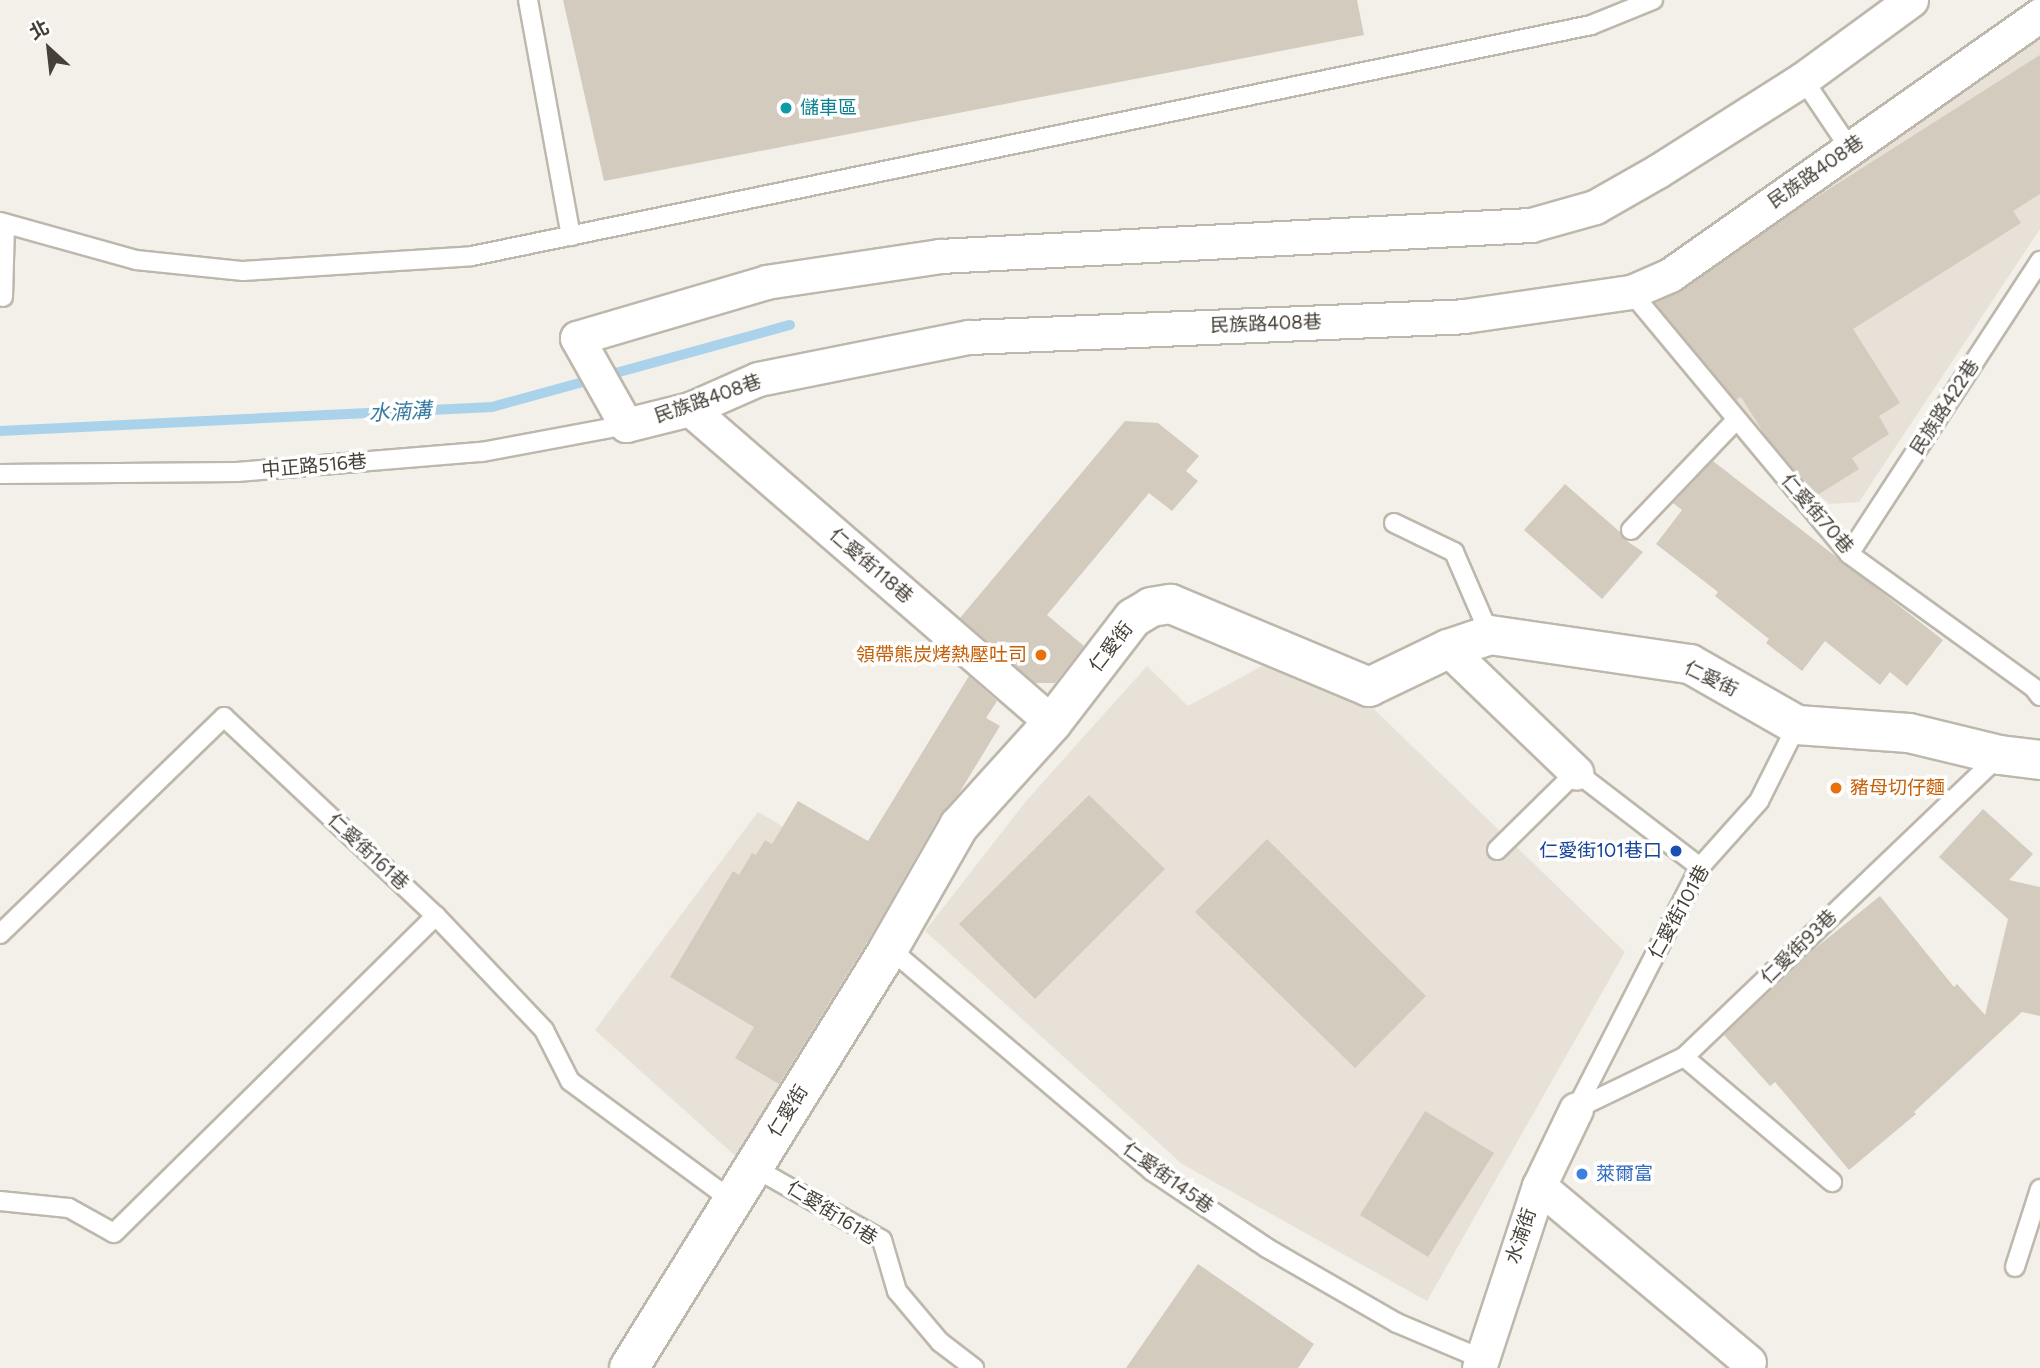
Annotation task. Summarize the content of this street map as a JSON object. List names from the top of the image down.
{
  "streets": {
    "street": [
      "民族路408巷",
      "仁愛街118巷",
      "仁愛街",
      "水湳街"
    ],
    "lane": [
      "民族路422巷",
      "中正路516巷",
      "仁愛街70巷",
      "仁愛街161巷",
      "仁愛街101巷",
      "仁愛街93巷",
      "仁愛街145巷"
    ]
  },
  "crossings": [
    ["民族路408巷", "中正路516巷"],
    ["民族路408巷", "仁愛街70巷"],
    ["民族路408巷", "仁愛街118巷"],
    ["民族路422巷", "仁愛街70巷"],
    ["仁愛街118巷", "仁愛街"],
    ["仁愛街", "仁愛街161巷"],
    ["仁愛街", "仁愛街101巷"],
    ["仁愛街", "仁愛街93巷"],
    ["仁愛街", "仁愛街145巷"],
    ["仁愛街101巷", "仁愛街93巷"],
    ["仁愛街101巷", "水湳街"],
    ["仁愛街93巷", "水湳街"],
    ["仁愛街145巷", "水湳街"]
  ],
  "water": ["水湳溝"],
  "places": [
    "儲車區",
    "領帶熊炭烤熱壓吐司",
    "豬母切仔麵",
    "仁愛街101巷口",
    "萊爾富"
  ],
  "north": "top left"
}
